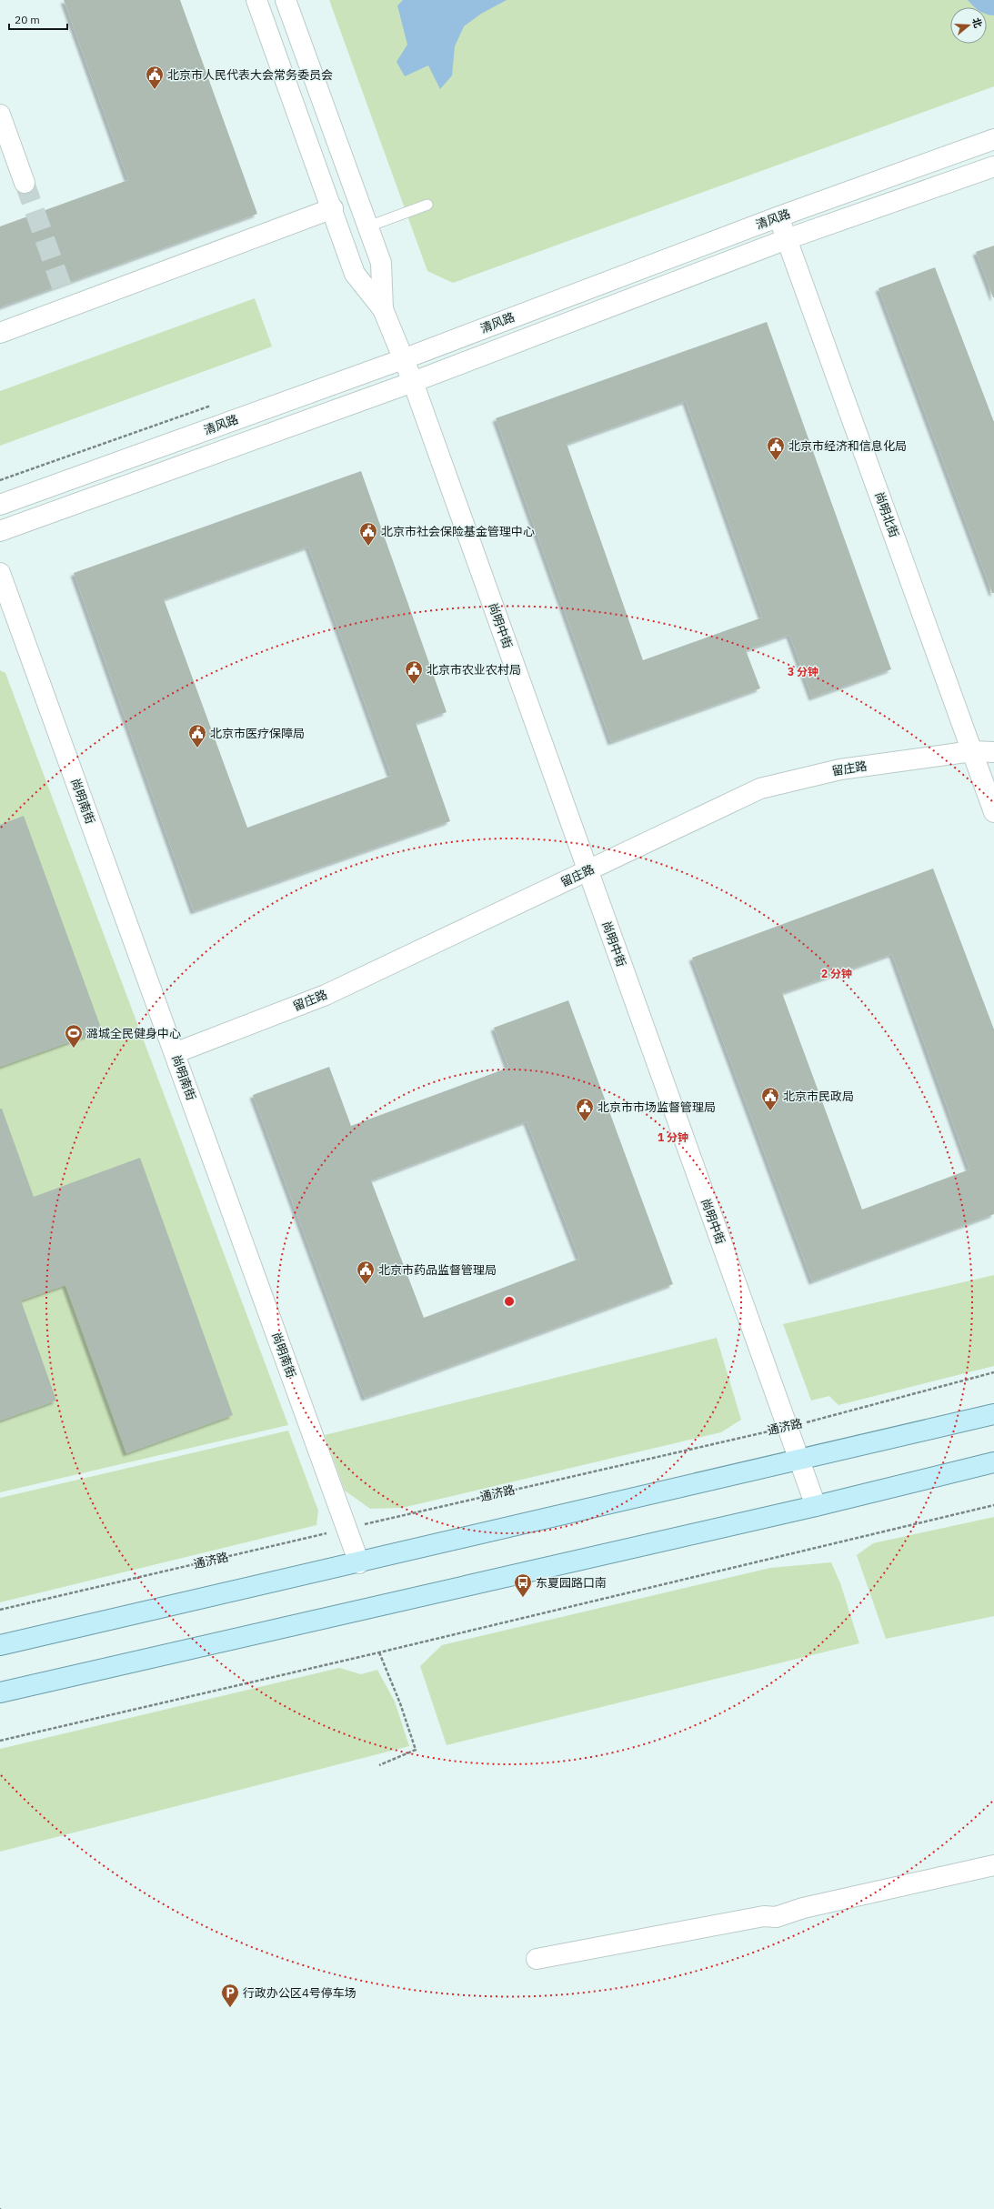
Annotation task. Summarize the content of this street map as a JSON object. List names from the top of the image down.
{
  "streets": {
    "street": [
      "清风路",
      "尚明北街",
      "尚明中街",
      "留庄路",
      "尚明南街"
    ],
    "path": ["通济路"]
  },
  "crossings": [
    ["清风路", "尚明北街"],
    ["清风路", "尚明中街"],
    ["尚明北街", "留庄路"],
    ["尚明中街", "留庄路"],
    ["尚明中街", "通济路"],
    ["留庄路", "尚明南街"],
    ["尚明南街", "通济路"]
  ],
  "places": {
    "public building": [
      "北京市人民代表大会常务委员会",
      "北京市经济和信息化局",
      "北京市社会保险基金管理中心",
      "北京市农业农村局",
      "北京市医疗保障局",
      "北京市民政局",
      "北京市市场监督管理局",
      "北京市药品监督管理局"
    ],
    "sports": ["潞城全民健身中心"],
    "bus stop": ["东夏园路口南"],
    "parking": ["行政办公区4号停车场"]
  },
  "scale_bar": "20 m",
  "north": "right",
  "rings": ["3 分钟", "2 分钟", "1 分钟"]
}
